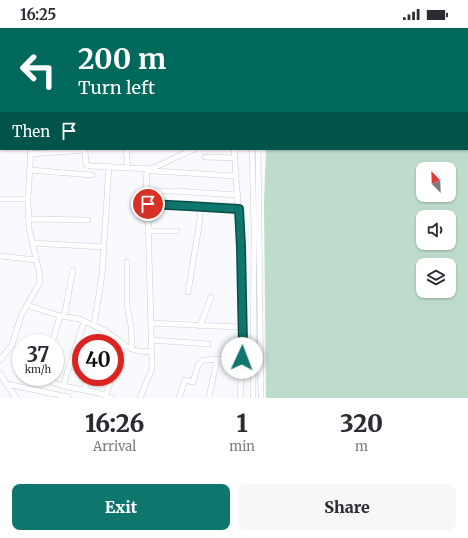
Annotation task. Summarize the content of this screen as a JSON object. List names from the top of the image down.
{
  "north": "top left",
  "page": {
    "status": "16:25",
    "turn": ["200 m", "Turn left"],
    "then": "Then",
    "speed": "37 km/h",
    "limit": "40",
    "eta": [
      "16:26",
      "Arrival",
      "1",
      "min",
      "320",
      "m"
    ],
    "buttons": ["Exit", "Share"]
  }
}
